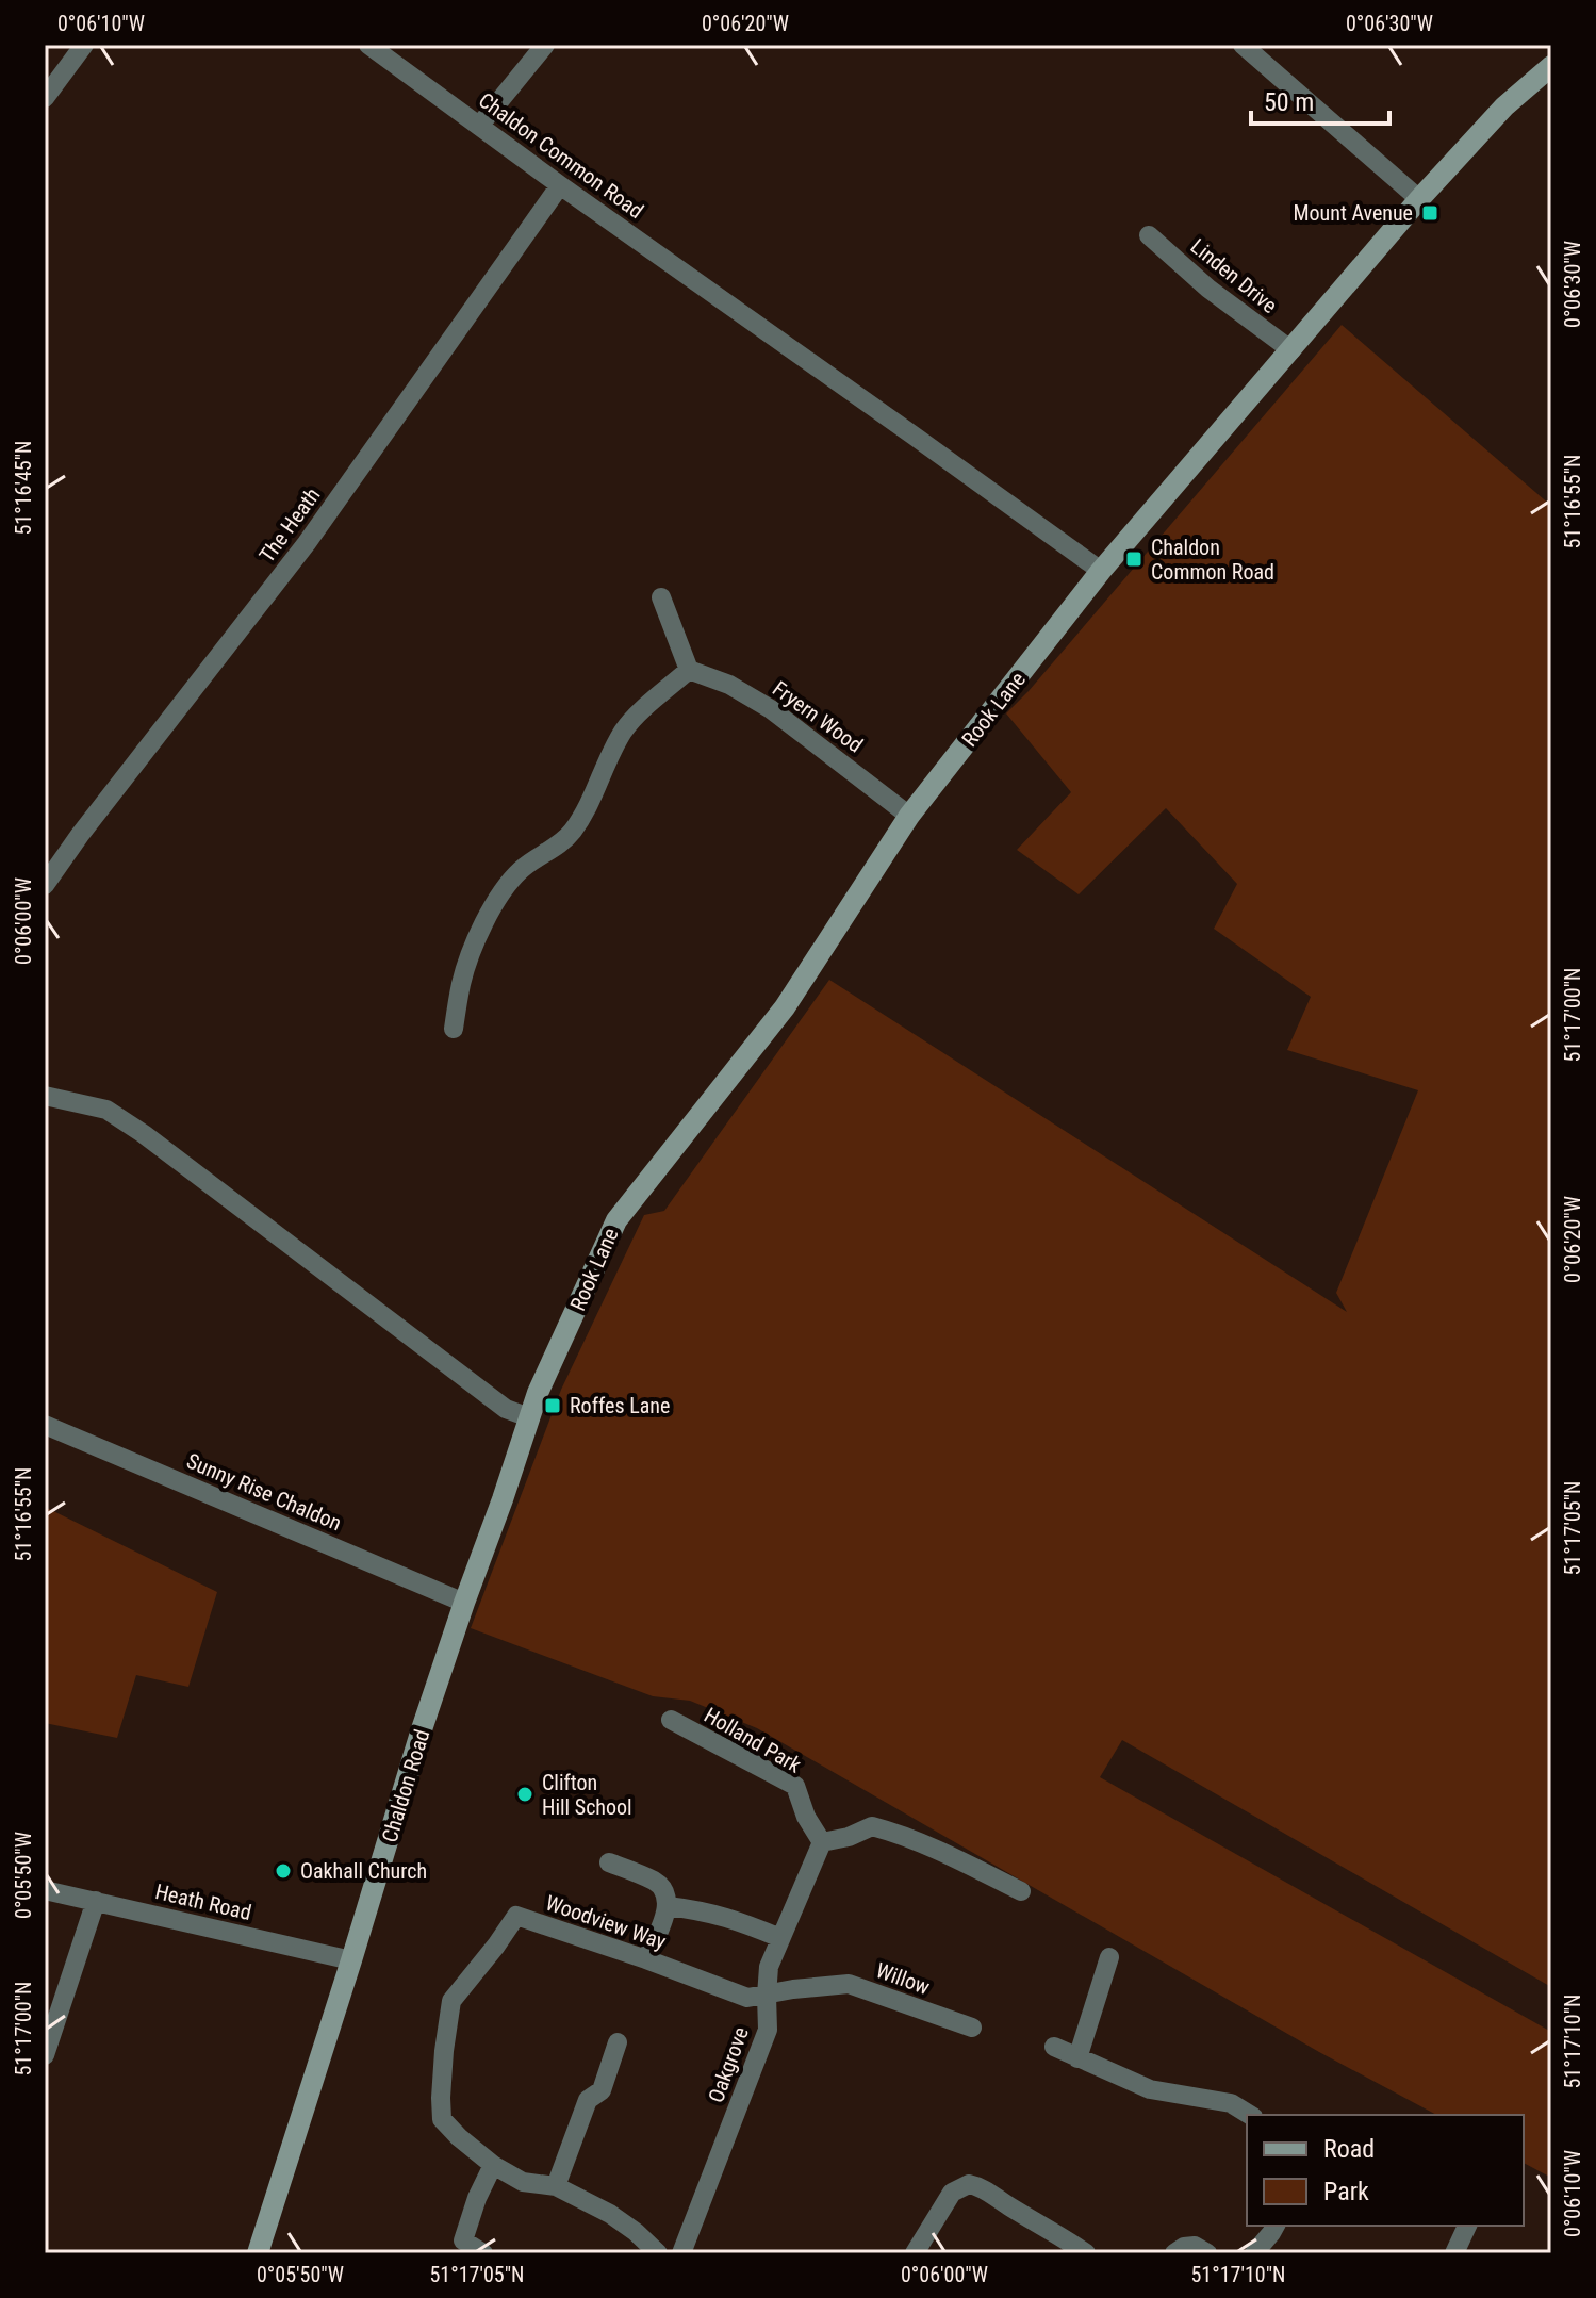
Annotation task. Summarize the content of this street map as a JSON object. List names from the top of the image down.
{
  "streets": {
    "main road": ["Rook Lane", "Chaldon Road"],
    "street": [
      "Chaldon Common Road",
      "Linden Drive",
      "The Heath",
      "Fryern Wood",
      "Sunny Rise Chaldon",
      "Holland Park",
      "Heath Road",
      "Woodview Way",
      "Willow",
      "Oakgrove"
    ]
  },
  "crossings": [
    ["Chaldon Common Road", "The Heath"],
    ["Chaldon Common Road", "Rook Lane"],
    ["Linden Drive", "Rook Lane"],
    ["Rook Lane", "Fryern Wood"],
    ["Rook Lane", "Chaldon Road"],
    ["Sunny Rise Chaldon", "Chaldon Road"],
    ["Holland Park", "Oakgrove"],
    ["Chaldon Road", "Heath Road"],
    ["Woodview Way", "Willow"],
    ["Woodview Way", "Oakgrove"],
    ["Willow", "Oakgrove"]
  ],
  "places": {
    "transit": ["Mount Avenue", "Chaldon Common Road", "Roffes Lane"],
    "other": ["Clifton Hill School", "Oakhall Church"]
  },
  "legend": ["Road", "Park"],
  "scale_bar": "50 m",
  "coordinates": [
    "0°06'10\"W",
    "0°06'20\"W",
    "0°06'30\"W",
    "51°16'45\"N",
    "51°16'55\"N",
    "0°06'00\"W",
    "51°17'00\"N",
    "51°17'05\"N",
    "0°05'50\"W",
    "51°17'10\"N"
  ]
}
